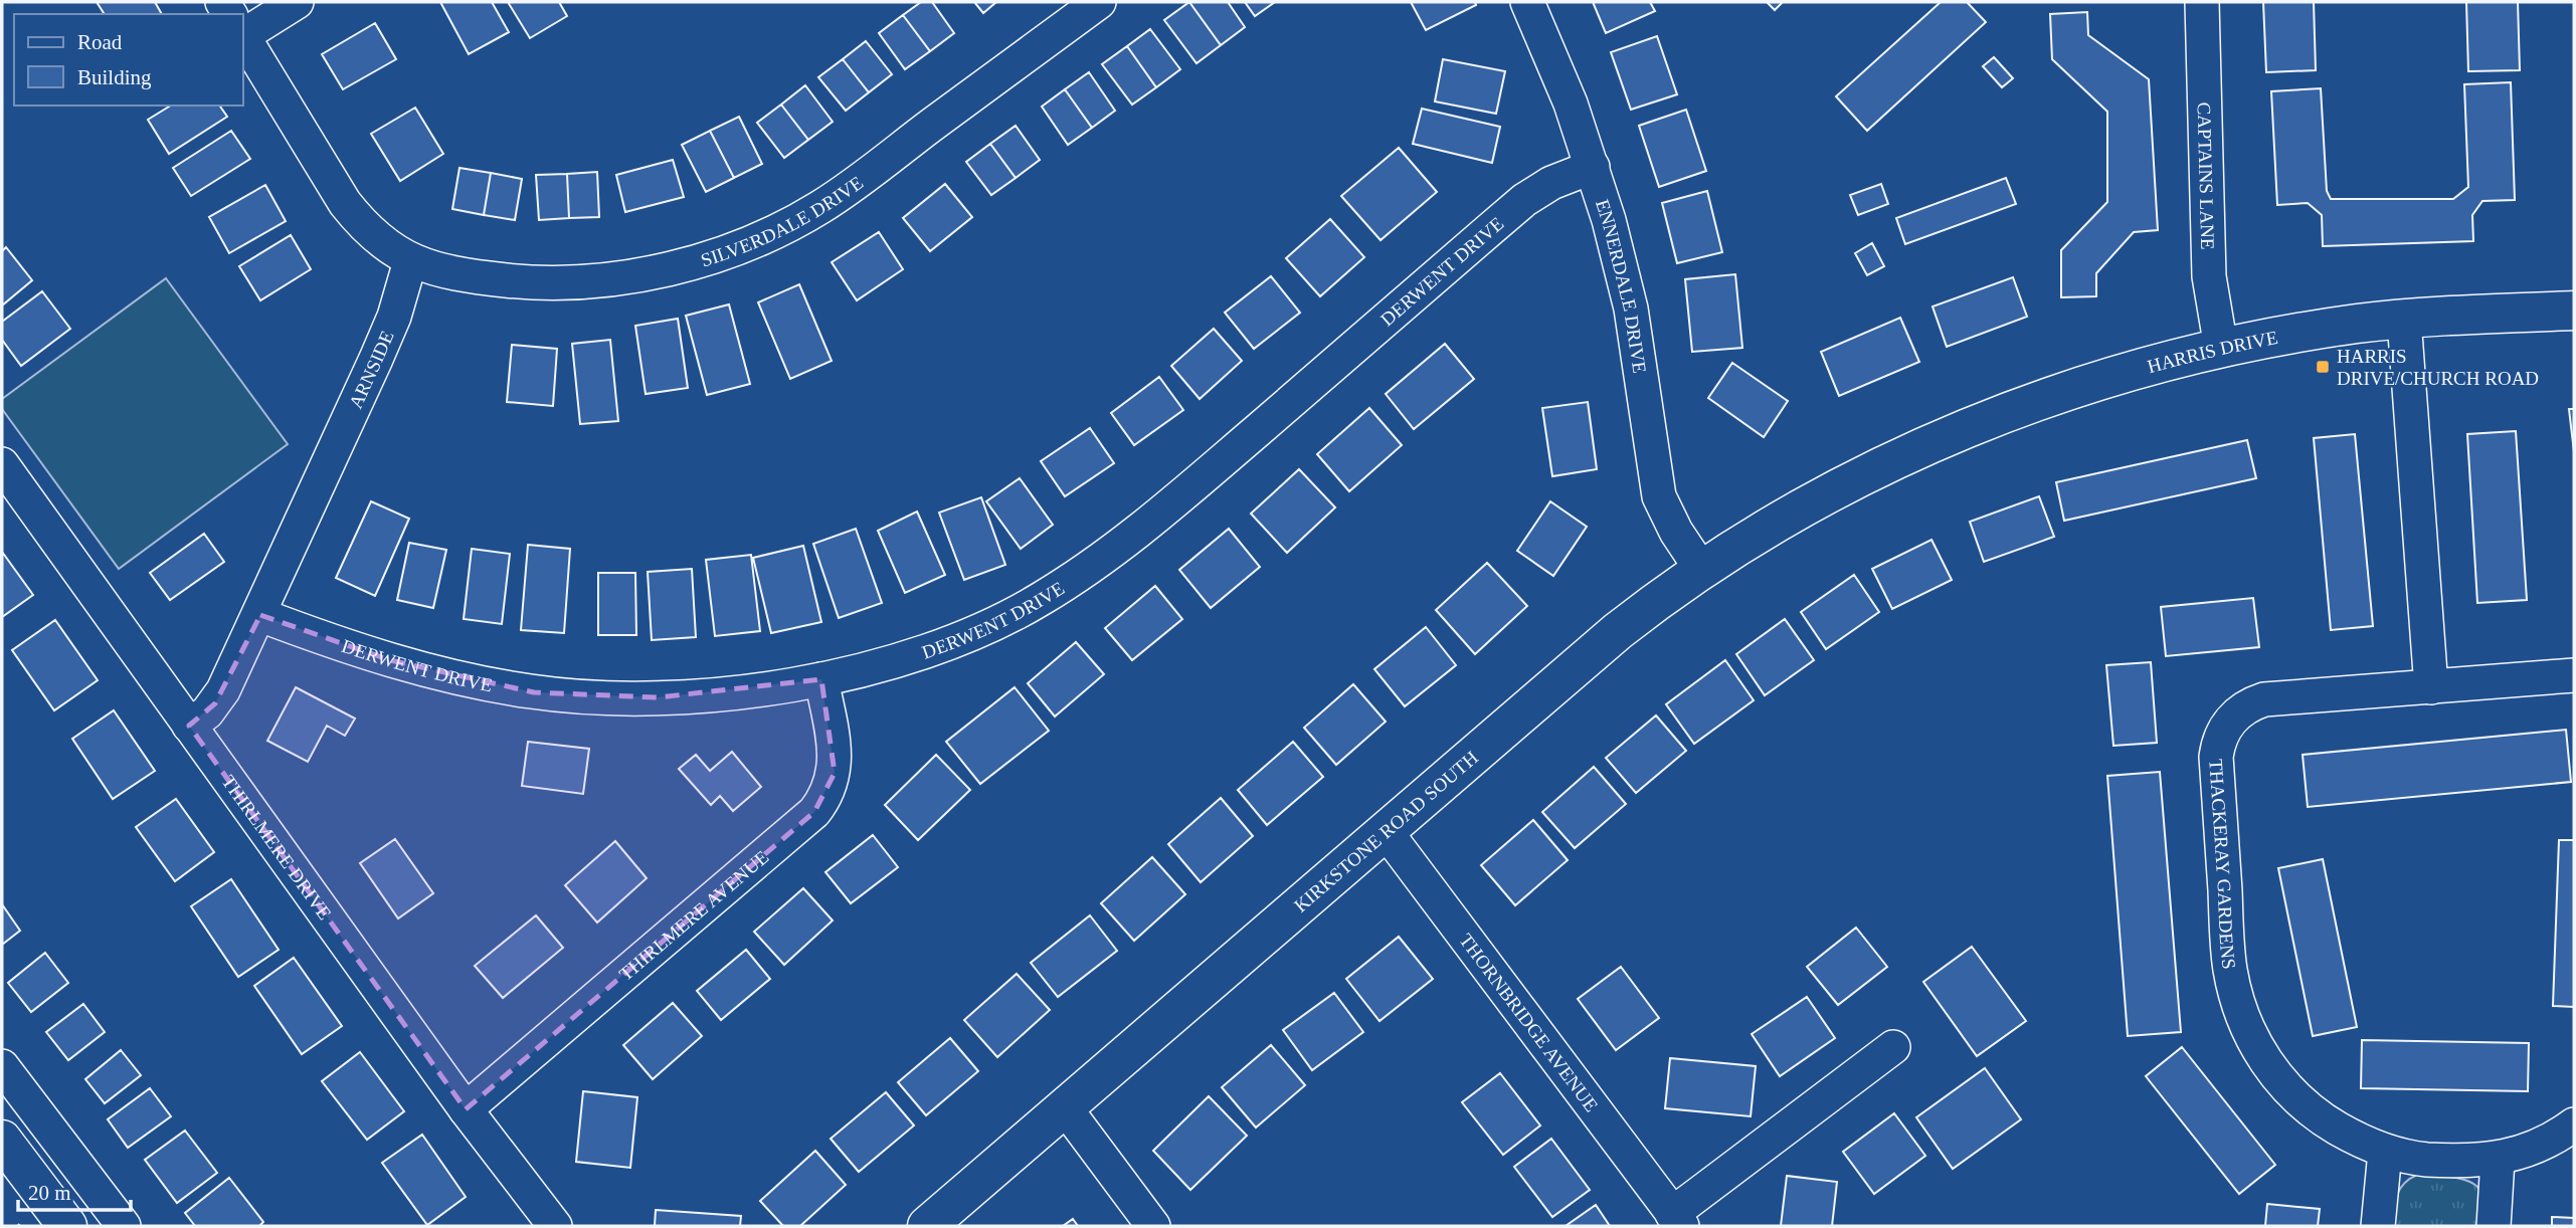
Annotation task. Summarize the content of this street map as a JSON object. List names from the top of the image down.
{
  "streets": {
    "main road": ["HARRIS DRIVE", "KIRKSTONE ROAD SOUTH"],
    "street": [
      "CAPTAINS LANE",
      "SILVERDALE DRIVE",
      "DERWENT DRIVE",
      "ENNERDALE DRIVE",
      "ARNSIDE",
      "THIRLMERE DRIVE",
      "THACKERAY GARDENS",
      "THIRLMERE AVENUE",
      "THORNBRIDGE AVENUE"
    ]
  },
  "crossings": [
    ["CAPTAINS LANE", "HARRIS DRIVE"],
    ["SILVERDALE DRIVE", "ARNSIDE"],
    ["DERWENT DRIVE", "ENNERDALE DRIVE"],
    ["DERWENT DRIVE", "ARNSIDE"],
    ["DERWENT DRIVE", "THIRLMERE AVENUE"],
    ["ENNERDALE DRIVE", "KIRKSTONE ROAD SOUTH"],
    ["HARRIS DRIVE", "KIRKSTONE ROAD SOUTH"],
    ["ARNSIDE", "THIRLMERE DRIVE"],
    ["KIRKSTONE ROAD SOUTH", "THORNBRIDGE AVENUE"],
    ["THIRLMERE DRIVE", "THIRLMERE AVENUE"]
  ],
  "places": {
    "transit": ["HARRIS DRIVE/CHURCH ROAD"]
  },
  "legend": ["Road", "Building"],
  "scale_bar": "20 m"
}
